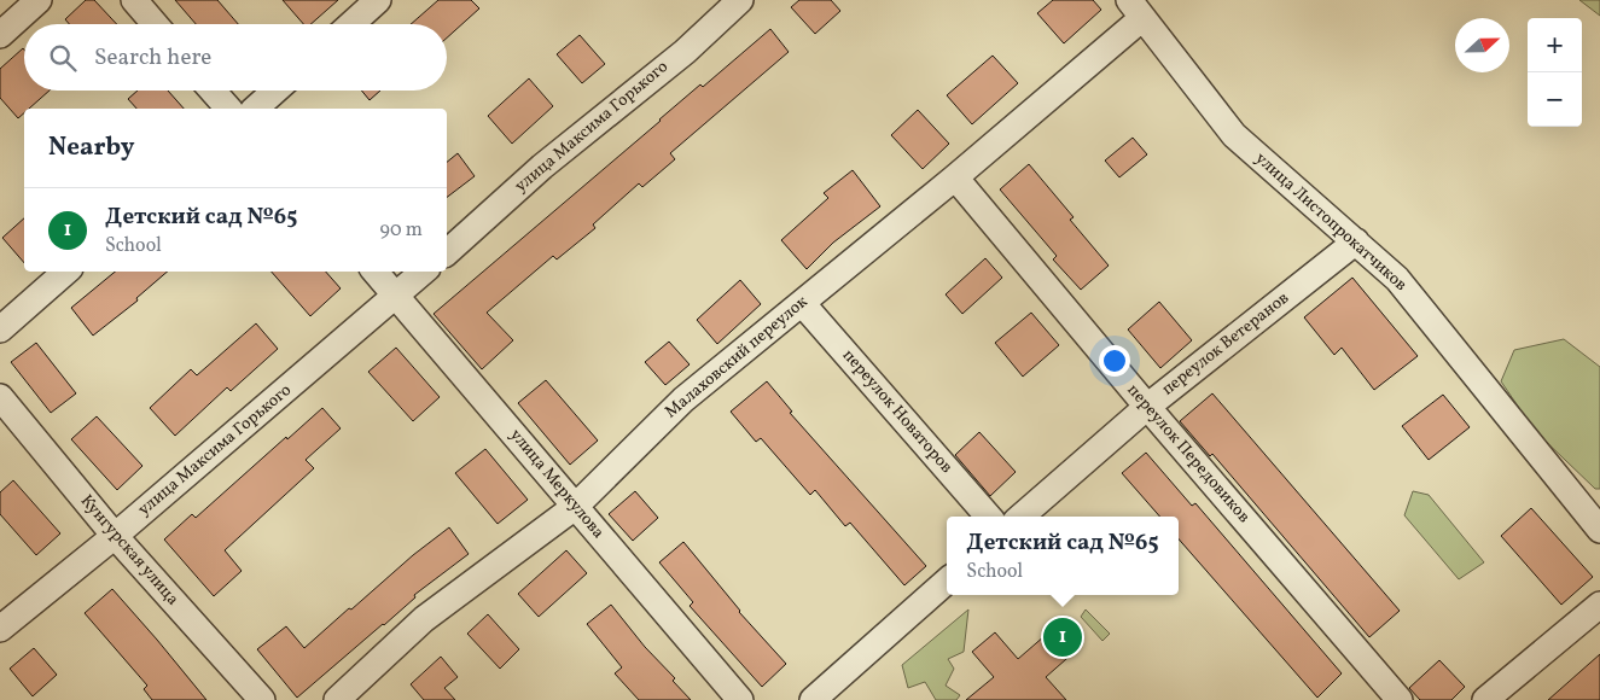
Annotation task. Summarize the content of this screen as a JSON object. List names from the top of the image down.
{
  "streets": {
    "street": [
      "улица Максима Горького",
      "улица Листопрокатчиков",
      "переулок Ветеранов",
      "Малаховский переулок",
      "переулок Новаторов",
      "переулок Передовиков",
      "улица Меркулова",
      "Кунгурская улица"
    ]
  },
  "crossings": [
    ["улица Максима Горького", "улица Меркулова"],
    ["улица Максима Горького", "Кунгурская улица"],
    ["улица Листопрокатчиков", "переулок Ветеранов"],
    ["улица Листопрокатчиков", "Малаховский переулок"],
    ["переулок Ветеранов", "переулок Передовиков"],
    ["Малаховский переулок", "переулок Новаторов"],
    ["Малаховский переулок", "переулок Передовиков"],
    ["Малаховский переулок", "улица Меркулова"]
  ],
  "north": "right",
  "page": {
    "map_buttons": ["+", "−"],
    "search": "Search here",
    "heading": "Nearby",
    "list": [
      {
        "mark": "1",
        "name": "Детский сад №65",
        "note": "School",
        "value": "90 m"
      }
    ],
    "popup": ["Детский сад №65", "School"],
    "pins": "1"
  }
}
